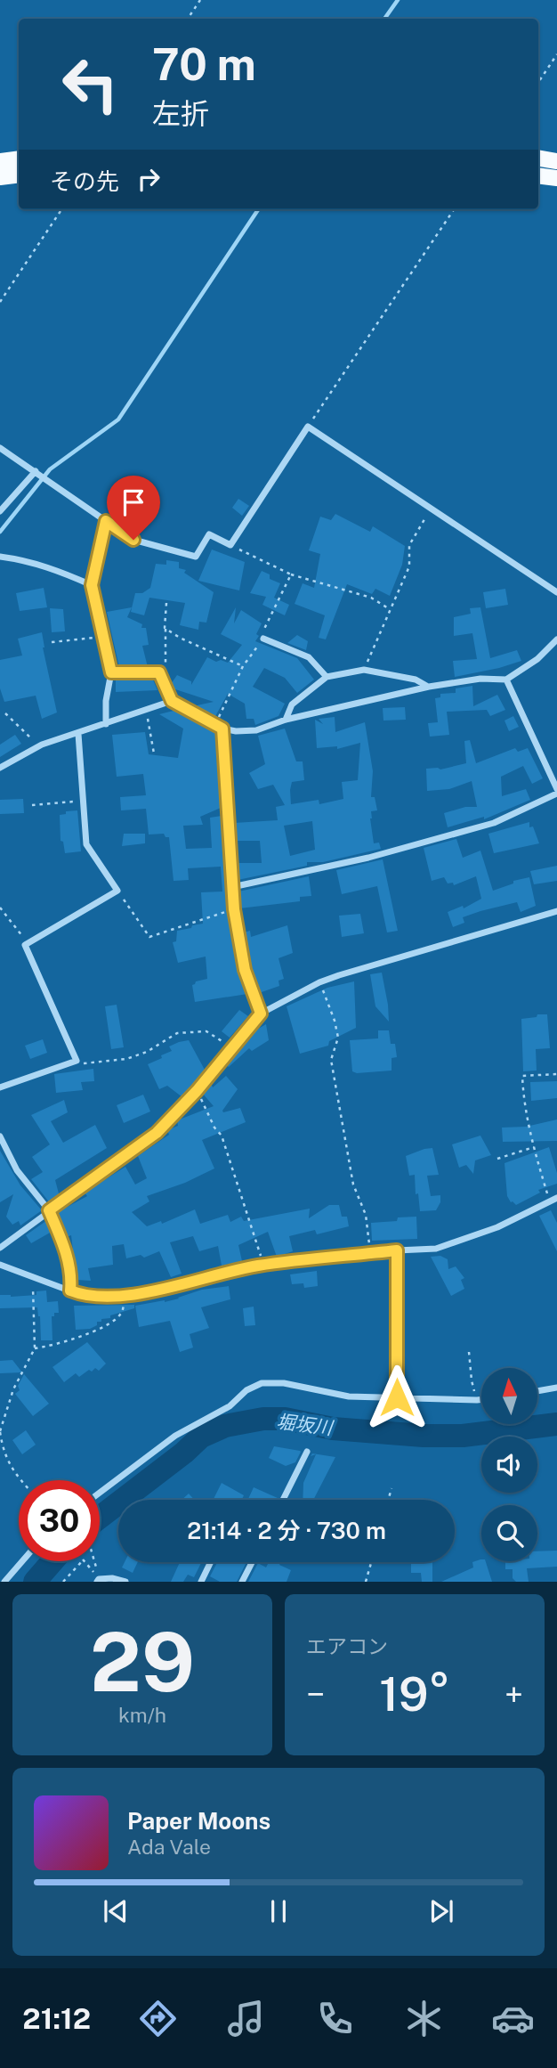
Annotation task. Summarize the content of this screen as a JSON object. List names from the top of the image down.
{
  "water": ["堀坂川"],
  "north": "top",
  "page": {
    "turn": ["70 m", "左折"],
    "then": "その先",
    "limit": "30",
    "trip": "21:14 · 2 分 · 730 m",
    "tile": [
      ["29", "km/h"],
      "エアコン"
    ],
    "heat": ["−", "19°", "+"],
    "song": ["Paper Moons", "Ada Vale"],
    "tabs": "21:12"
  }
}
